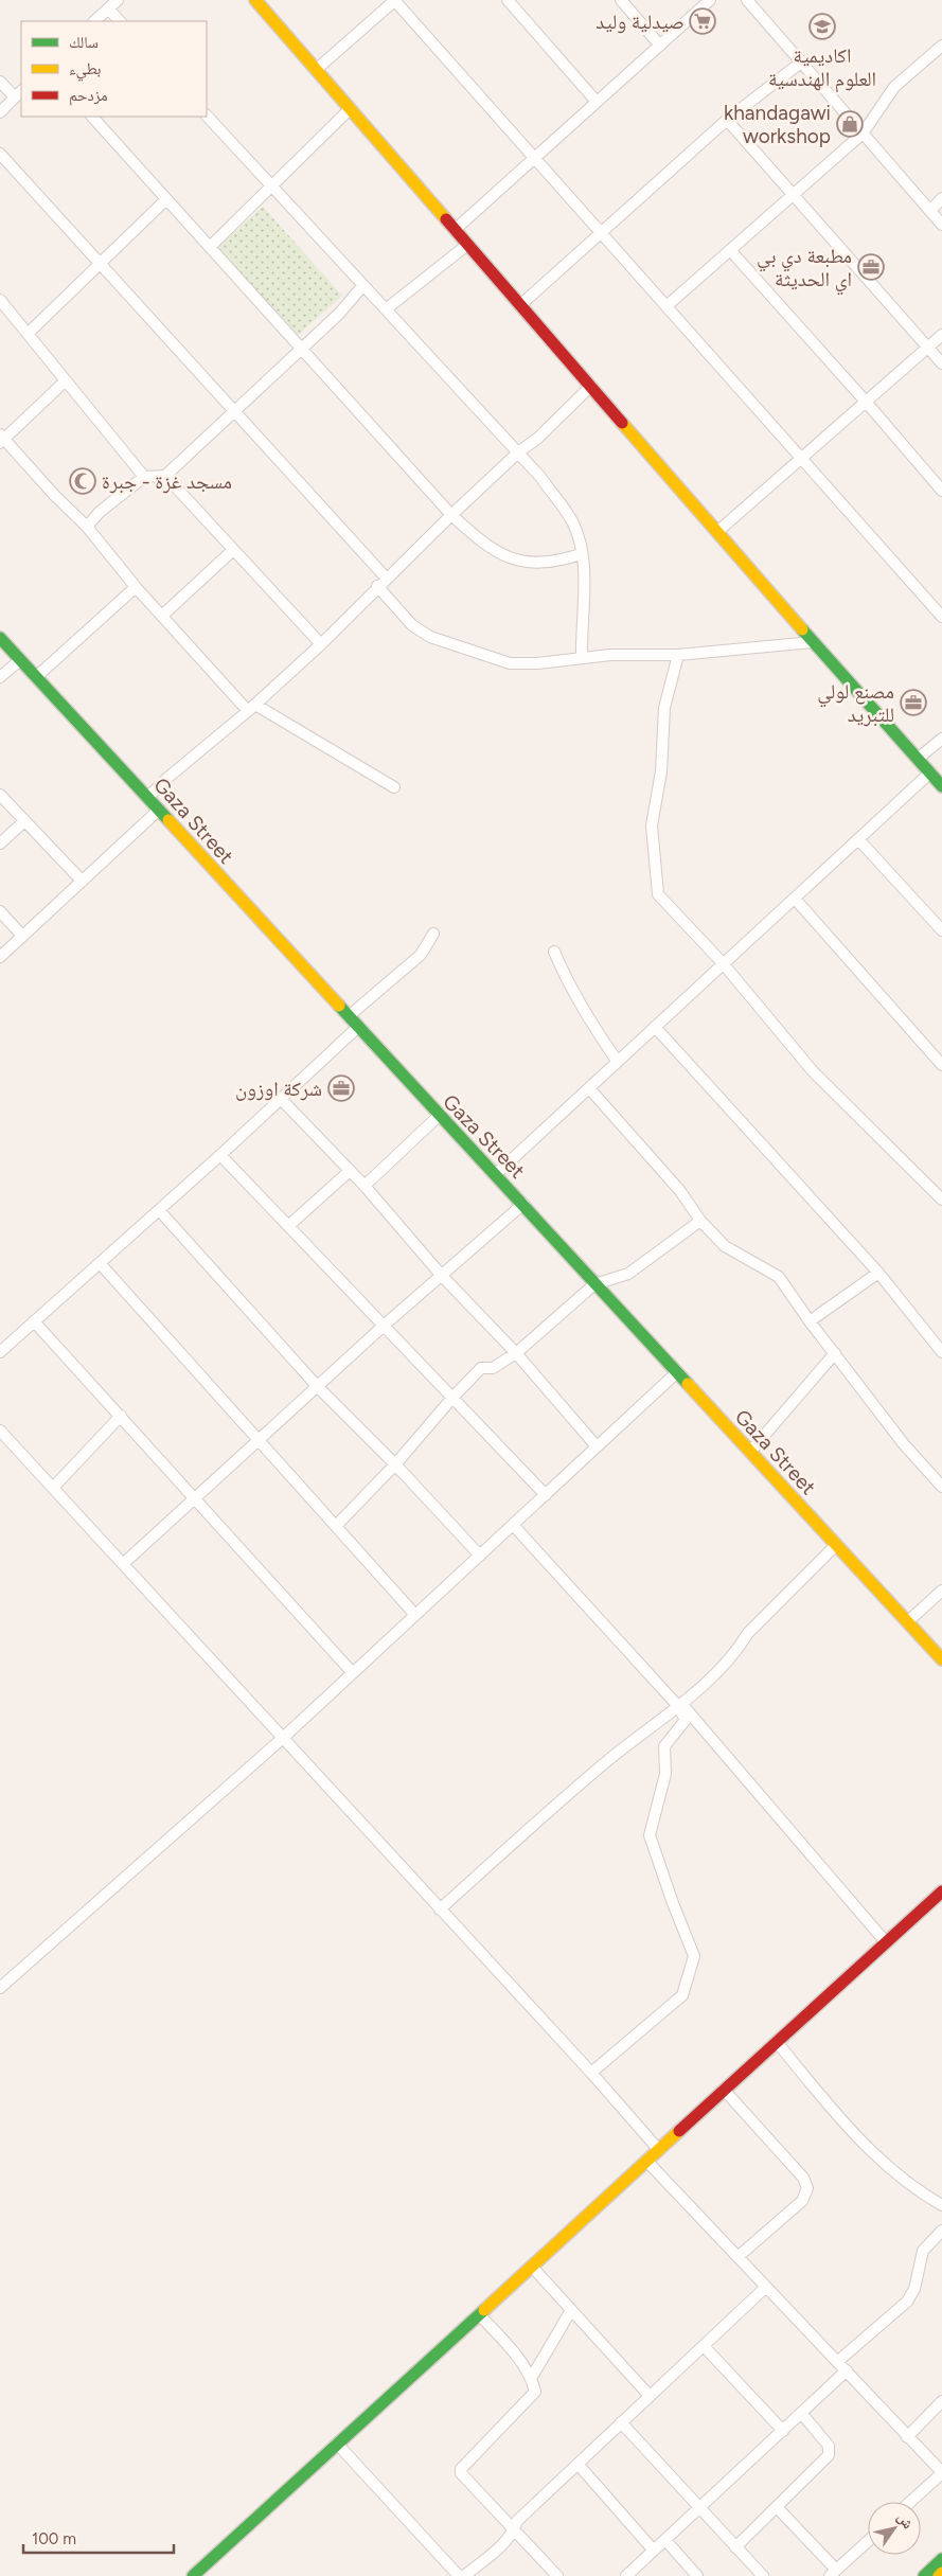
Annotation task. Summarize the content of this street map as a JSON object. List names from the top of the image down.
{
  "streets": {
    "street": ["Gaza Street"]
  },
  "places": {
    "supermarket": ["صيدلية وليد"],
    "school or university": ["اكاديمية العلوم الهندسية"],
    "shop": ["khandagawi workshop"],
    "office": ["مطبعة دي بي اي الحديثة", "مصنع لولي للتبريد", "شركة اوزون"],
    "mosque": ["مسجد غزة - جبرة"]
  },
  "legend": ["سالك", "بطيء", "مزدحم"],
  "scale_bar": "100 m",
  "north": "top right"
}
